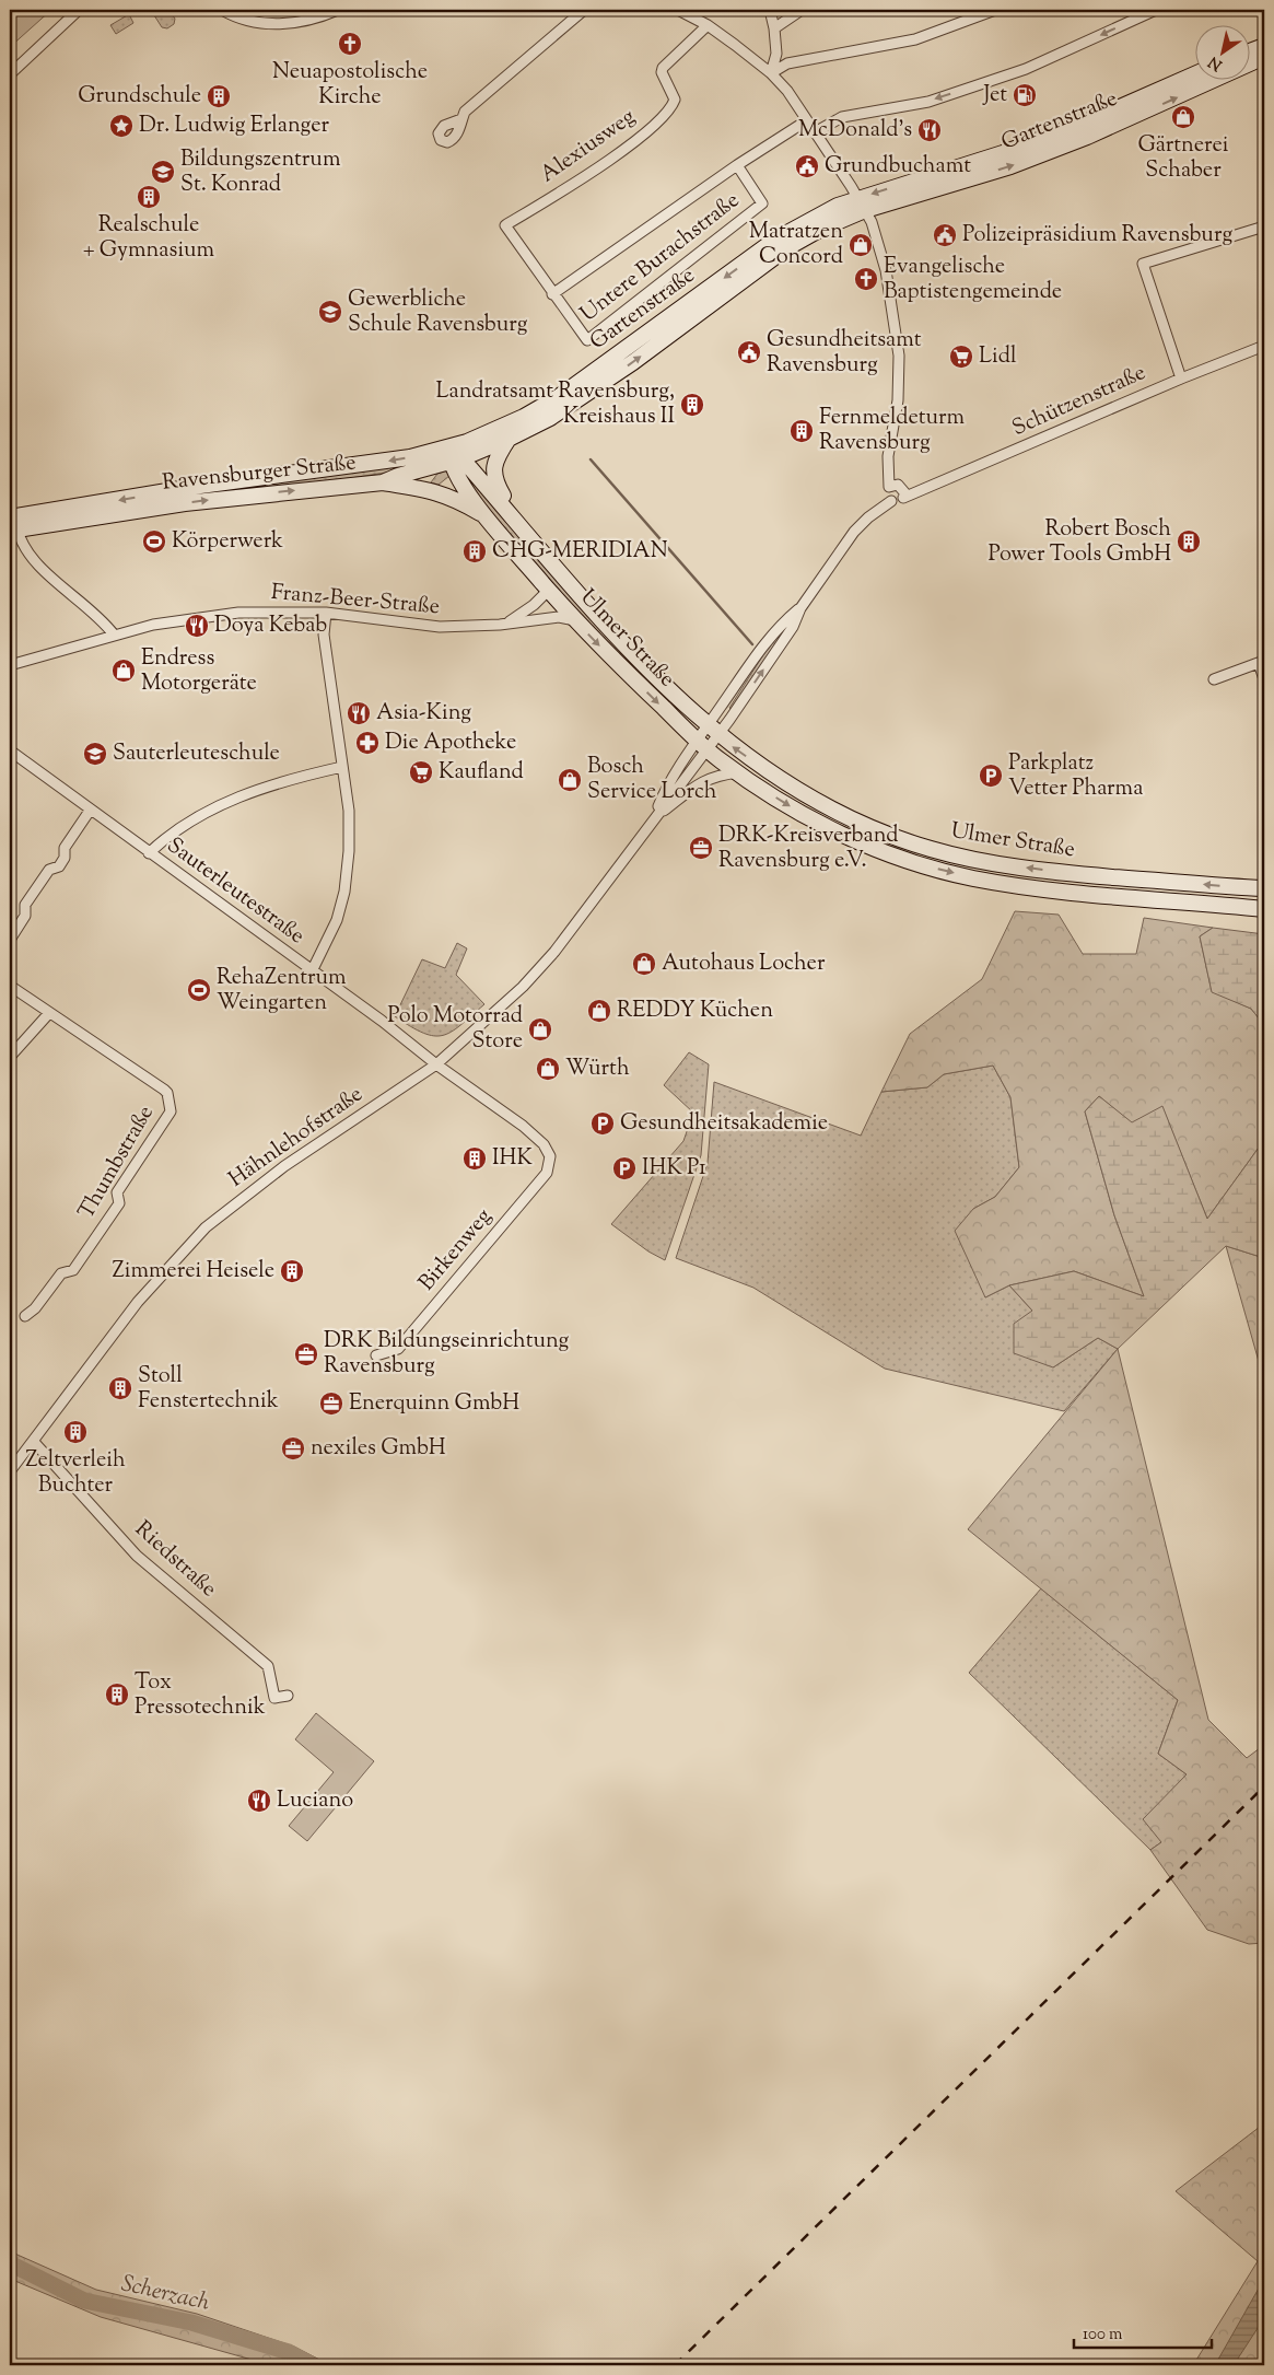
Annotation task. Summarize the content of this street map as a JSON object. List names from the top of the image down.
{
  "streets": {
    "main road": ["Gartenstraße", "Ravensburger Straße", "Ulmer Straße"],
    "street": [
      "Alexiusweg",
      "Untere Burachstraße",
      "Schützenstraße",
      "Franz-Beer-Straße",
      "Sauterleutestraße",
      "Hähnlehofstraße",
      "Thumbstraße",
      "Birkenweg",
      "Riedstraße"
    ]
  },
  "crossings": [
    ["Gartenstraße", "Ravensburger Straße"],
    ["Gartenstraße", "Ulmer Straße"],
    ["Alexiusweg", "Untere Burachstraße"],
    ["Ravensburger Straße", "Ulmer Straße"],
    ["Franz-Beer-Straße", "Ulmer Straße"],
    ["Sauterleutestraße", "Hähnlehofstraße"],
    ["Sauterleutestraße", "Birkenweg"],
    ["Hähnlehofstraße", "Riedstraße"]
  ],
  "water": ["Scherzach"],
  "places": {
    "church": ["Neuapostolische Kirche", "Evangelische Baptistengemeinde"],
    "fuel station": ["Jet"],
    "building": [
      "Grundschule",
      "Realschule + Gymnasium",
      "Landratsamt Ravensburg, Kreishaus II",
      "Fernmeldeturm Ravensburg",
      "Robert Bosch Power Tools GmbH",
      "CHG-MERIDIAN",
      "IHK",
      "Zimmerei Heisele",
      "Stoll Fenstertechnik",
      "Zeltverleih Buchter",
      "Tox Pressotechnik"
    ],
    "shop": [
      "Gärtnerei Schaber",
      "Matratzen Concord",
      "Endress Motorgeräte",
      "Bosch Service Lorch",
      "Autohaus Locher",
      "REDDY Küchen",
      "Polo Motorrad Store",
      "Würth"
    ],
    "place": ["Dr. Ludwig Erlanger"],
    "restaurant": [
      "McDonald's",
      "Doya Kebab",
      "Asia-King",
      "Luciano"
    ],
    "public building": ["Grundbuchamt", "Polizeipräsidium Ravensburg", "Gesundheitsamt Ravensburg"],
    "school or university": ["Bildungszentrum St. Konrad", "Gewerbliche Schule Ravensburg", "Sauterleuteschule"],
    "supermarket": ["Lidl", "Kaufland"],
    "sports": ["Körperwerk", "RehaZentrum Weingarten"],
    "pharmacy": ["Die Apotheke"],
    "parking": ["Parkplatz Vetter Pharma", "Gesundheitsakademie", "IHK P1"],
    "office": [
      "DRK-Kreisverband Ravensburg e.V.",
      "DRK Bildungseinrichtung Ravensburg",
      "Enerquinn GmbH",
      "nexiles GmbH"
    ]
  },
  "scale_bar": "100 m",
  "north": "bottom left"
}
